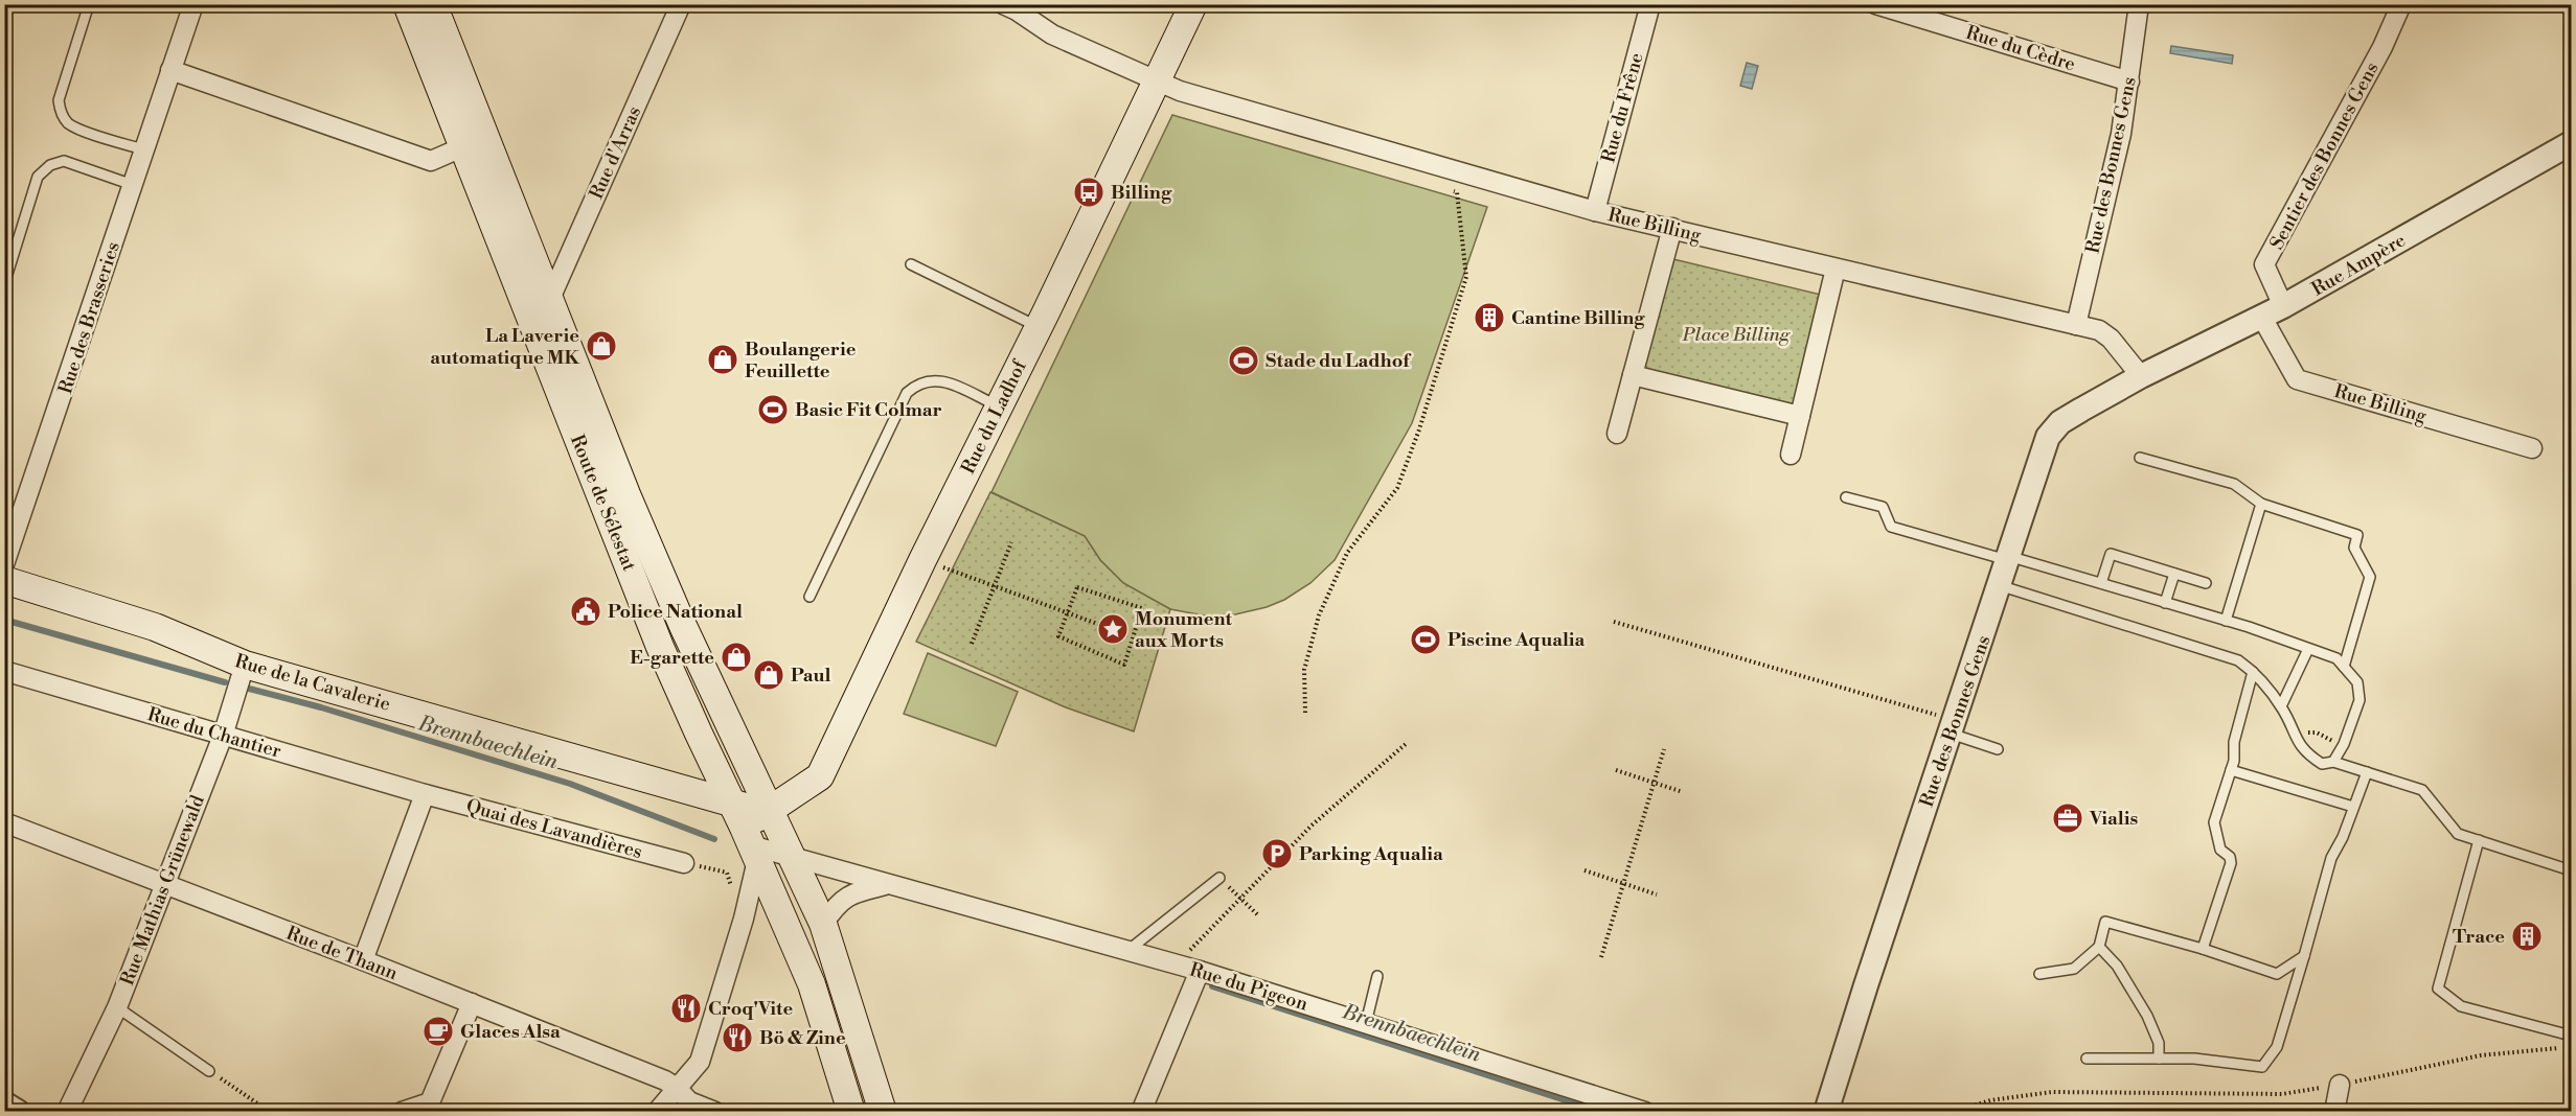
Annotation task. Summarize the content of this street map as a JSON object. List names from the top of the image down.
{
  "streets": {
    "main road": ["Rue du Ladhof", "Route de Sélestat", "Rue de la Cavalerie"],
    "street": [
      "Rue du Cèdre",
      "Rue du Frêne",
      "Rue d'Arras",
      "Sentier des Bonnes Gens",
      "Rue des Bonnes Gens",
      "Rue Billing",
      "Rue Ampère",
      "Rue des Brasseries",
      "Rue du Chantier",
      "Quai des Lavandières",
      "Rue Mathias Grünewald",
      "Rue de Thann",
      "Rue du Pigeon"
    ]
  },
  "crossings": [
    ["Rue du Cèdre", "Rue des Bonnes Gens"],
    ["Rue du Frêne", "Rue Billing"],
    ["Rue d'Arras", "Route de Sélestat"],
    ["Sentier des Bonnes Gens", "Rue Ampère"],
    ["Rue des Bonnes Gens", "Rue Billing"],
    ["Rue des Bonnes Gens", "Rue Ampère"],
    ["Rue Billing", "Rue Ampère"],
    ["Rue Billing", "Rue du Ladhof"],
    ["Rue du Ladhof", "Route de Sélestat"],
    ["Rue du Ladhof", "Rue de la Cavalerie"],
    ["Rue du Ladhof", "Rue du Pigeon"],
    ["Route de Sélestat", "Rue de la Cavalerie"],
    ["Route de Sélestat", "Rue du Pigeon"],
    ["Rue de la Cavalerie", "Rue Mathias Grünewald"],
    ["Rue de la Cavalerie", "Rue du Pigeon"],
    ["Rue du Chantier", "Quai des Lavandières"],
    ["Rue du Chantier", "Rue Mathias Grünewald"],
    ["Rue Mathias Grünewald", "Rue de Thann"]
  ],
  "water": ["Brennbaechlein"],
  "parks": ["Place Billing"],
  "places": {
    "bus stop": ["Billing"],
    "building": ["Cantine Billing", "Trace"],
    "shop": [
      "La Laverie automatique MK",
      "Boulangerie Feuillette",
      "E-garette",
      "Paul"
    ],
    "sports": ["Stade du Ladhof", "Basic Fit Colmar", "Piscine Aqualia"],
    "public building": ["Police National"],
    "place": ["Monument aux Morts"],
    "office": ["Vialis"],
    "parking": ["Parking Aqualia"],
    "restaurant": ["Croq'Vite", "Bö & Zine"],
    "cafe": ["Glaces Alsa"]
  }
}
